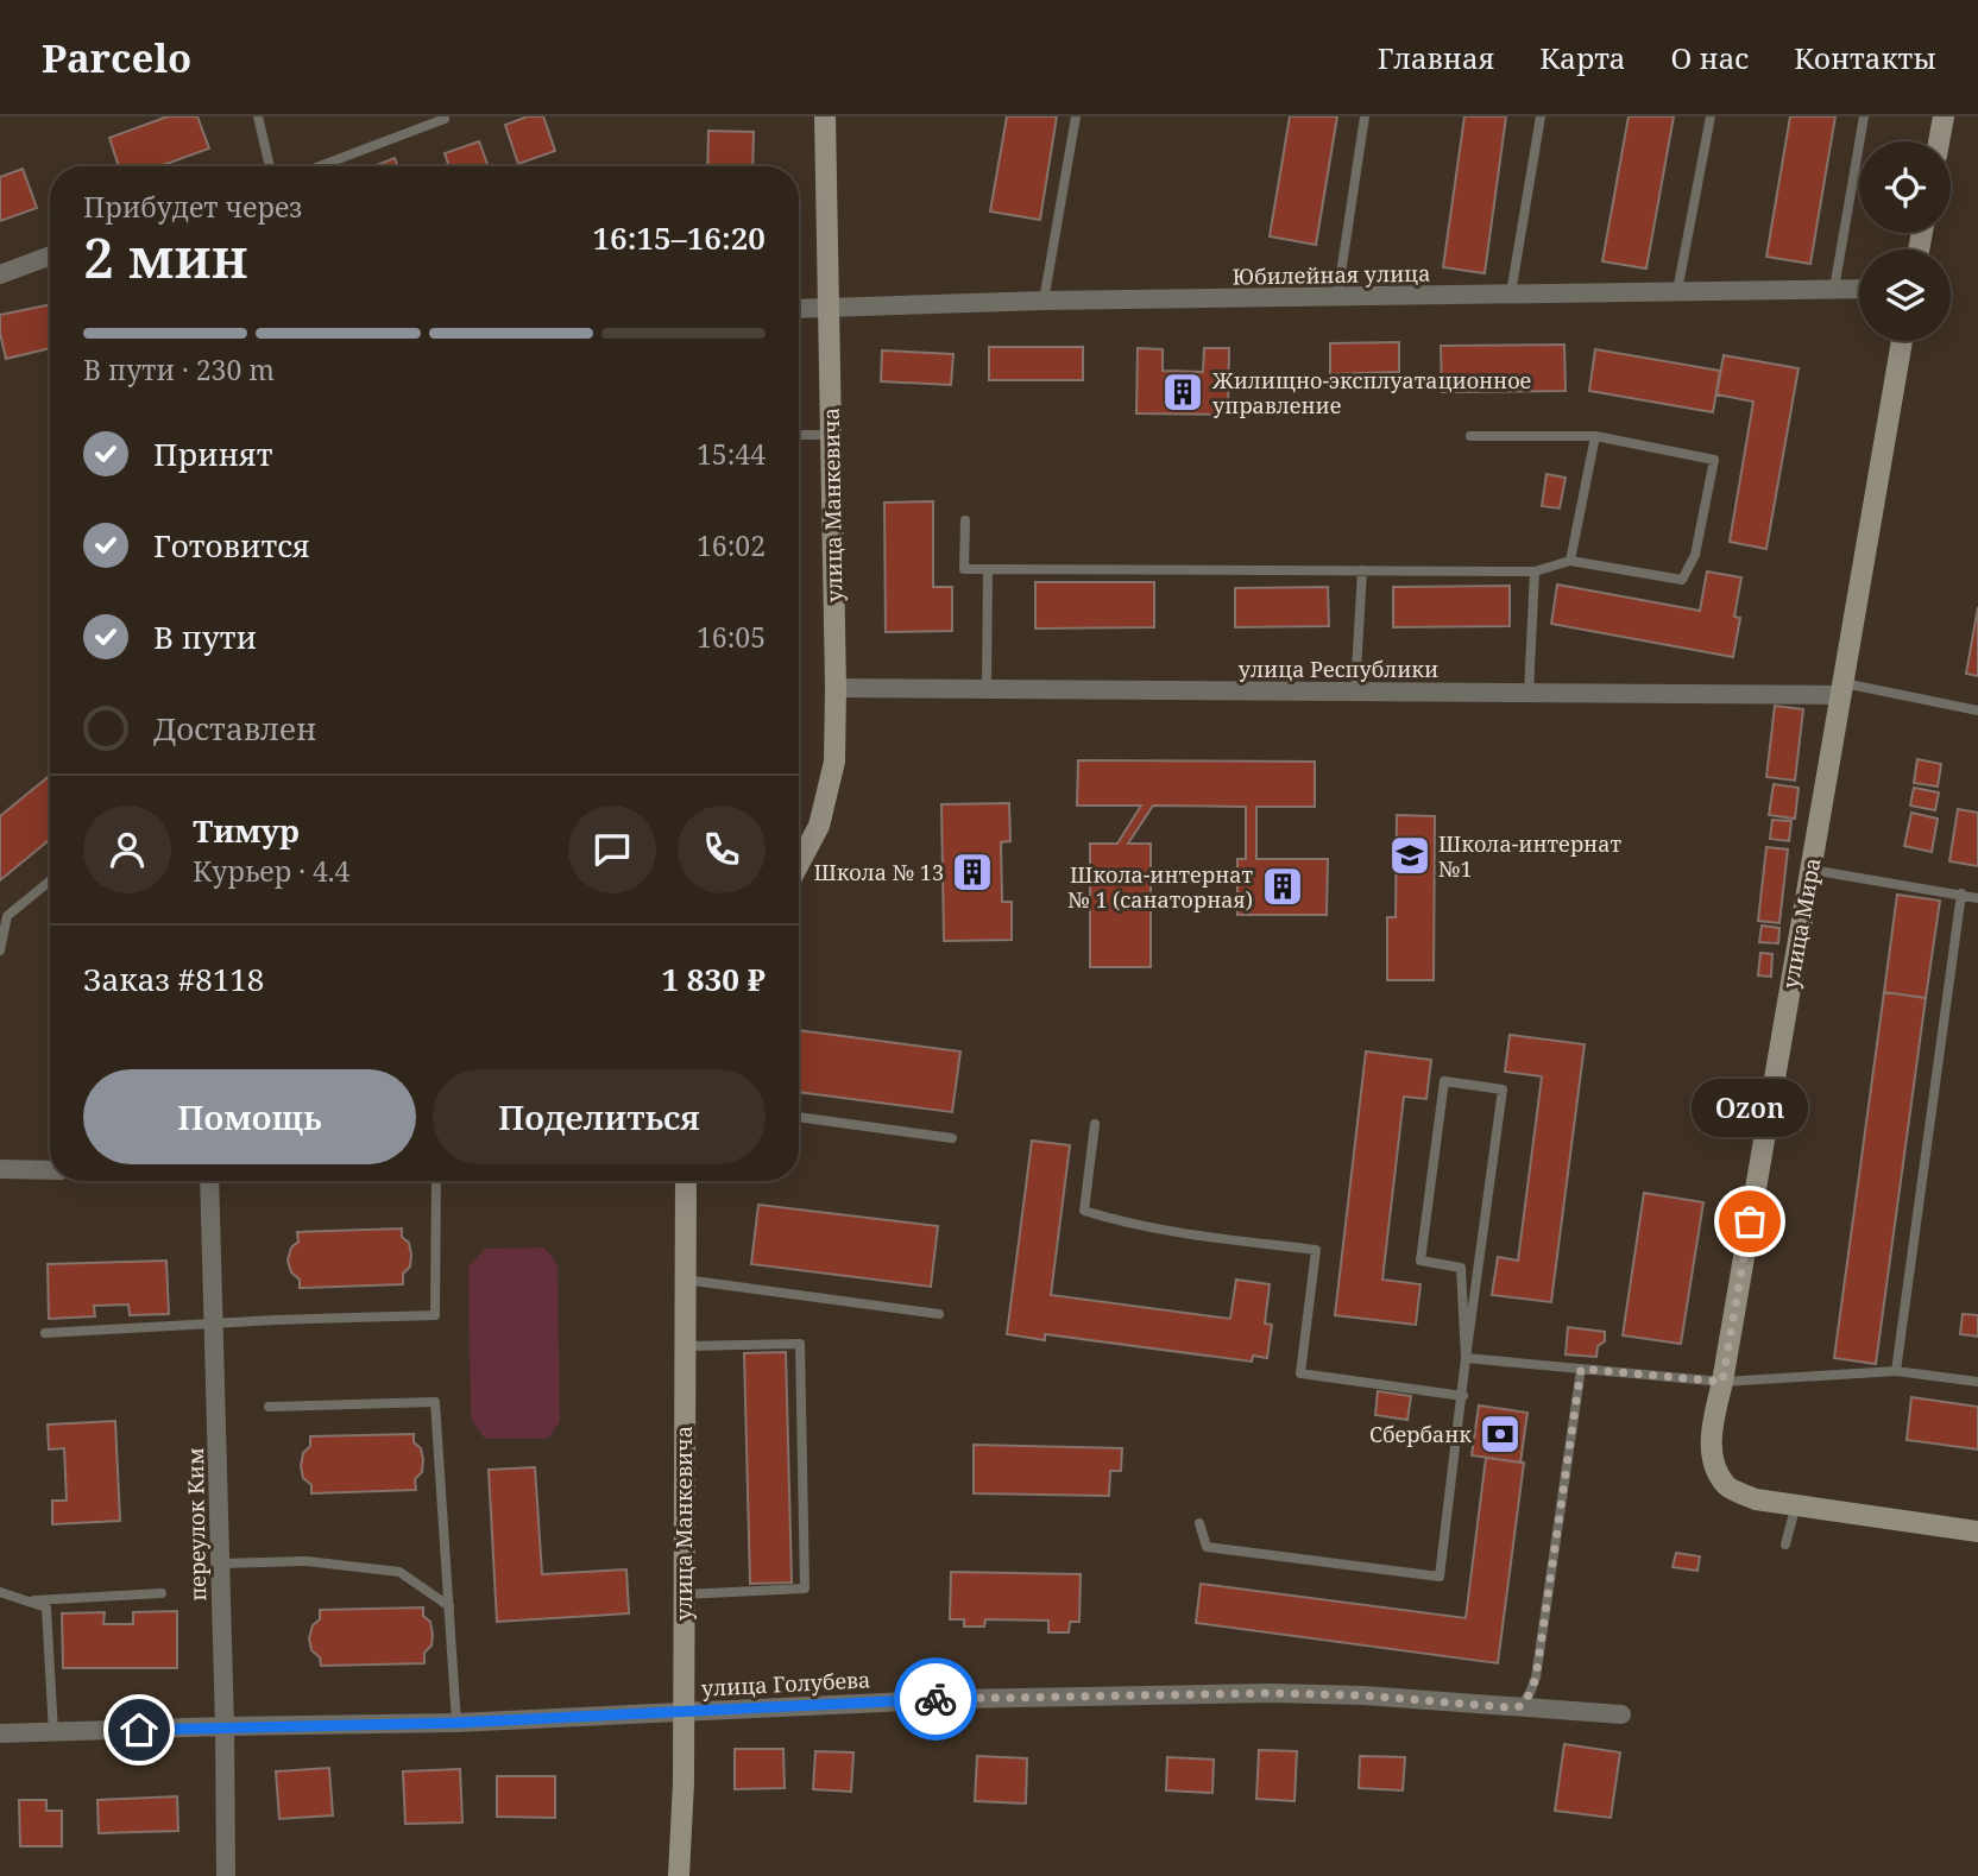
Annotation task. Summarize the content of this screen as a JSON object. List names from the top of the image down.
{
  "streets": {
    "street": [
      "Юбилейная улица",
      "улица Манкевича",
      "улица Республики",
      "улица Мира",
      "переулок Ким",
      "улица Голубева"
    ]
  },
  "crossings": [
    ["Юбилейная улица", "улица Манкевича"],
    ["улица Манкевича", "улица Республики"],
    ["улица Манкевича", "улица Голубева"],
    ["улица Республики", "улица Мира"],
    ["переулок Ким", "улица Голубева"]
  ],
  "places": {
    "building": ["Жилищно-эксплуатационное управление", "Школа № 13", "Школа-интернат № 1 (санаторная)"],
    "school or university": ["Школа-интернат №1"],
    "other": ["Ozon"],
    "bank": ["Сбербанк"]
  },
  "page": {
    "header": "Parcelo",
    "nav": [
      "Главная",
      "Карта",
      "О нас",
      "Контакты"
    ],
    "heading": ["2 мин", "Прибудет через", "16:15–16:20"],
    "panel": [
      "Тимур",
      "Курьер · 4.4",
      "Заказ #8118",
      "1 830 ₽"
    ],
    "bar": "В пути · 230 m",
    "list": [
      ["Принят", "15:44"],
      ["Готовится", "16:02"],
      ["В пути", "16:05"],
      "Доставлен"
    ],
    "buttons": ["Помощь", "Поделиться"],
    "bubble": "Ozon"
  }
}
